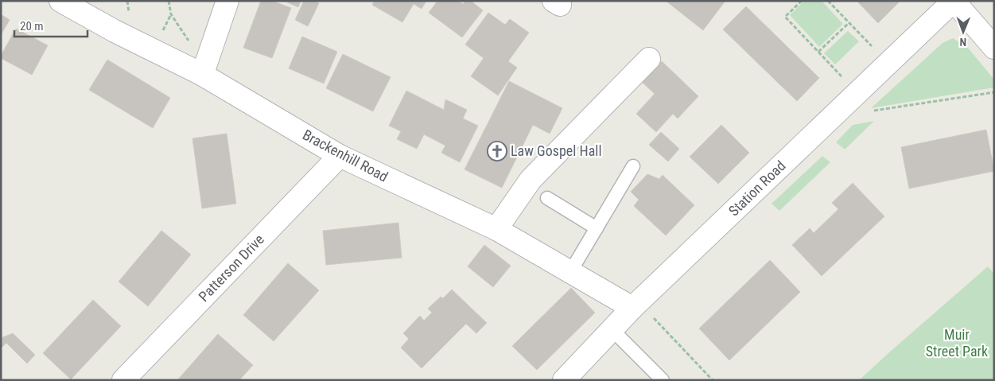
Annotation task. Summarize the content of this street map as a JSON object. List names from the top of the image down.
{
  "streets": {
    "street": ["Brackenhill Road", "Station Road", "Patterson Drive"]
  },
  "crossings": [
    ["Brackenhill Road", "Station Road"],
    ["Brackenhill Road", "Patterson Drive"]
  ],
  "parks": ["Muir Street Park"],
  "places": {
    "church": ["Law Gospel Hall"]
  },
  "scale_bar": "20 m",
  "north": "bottom"
}
